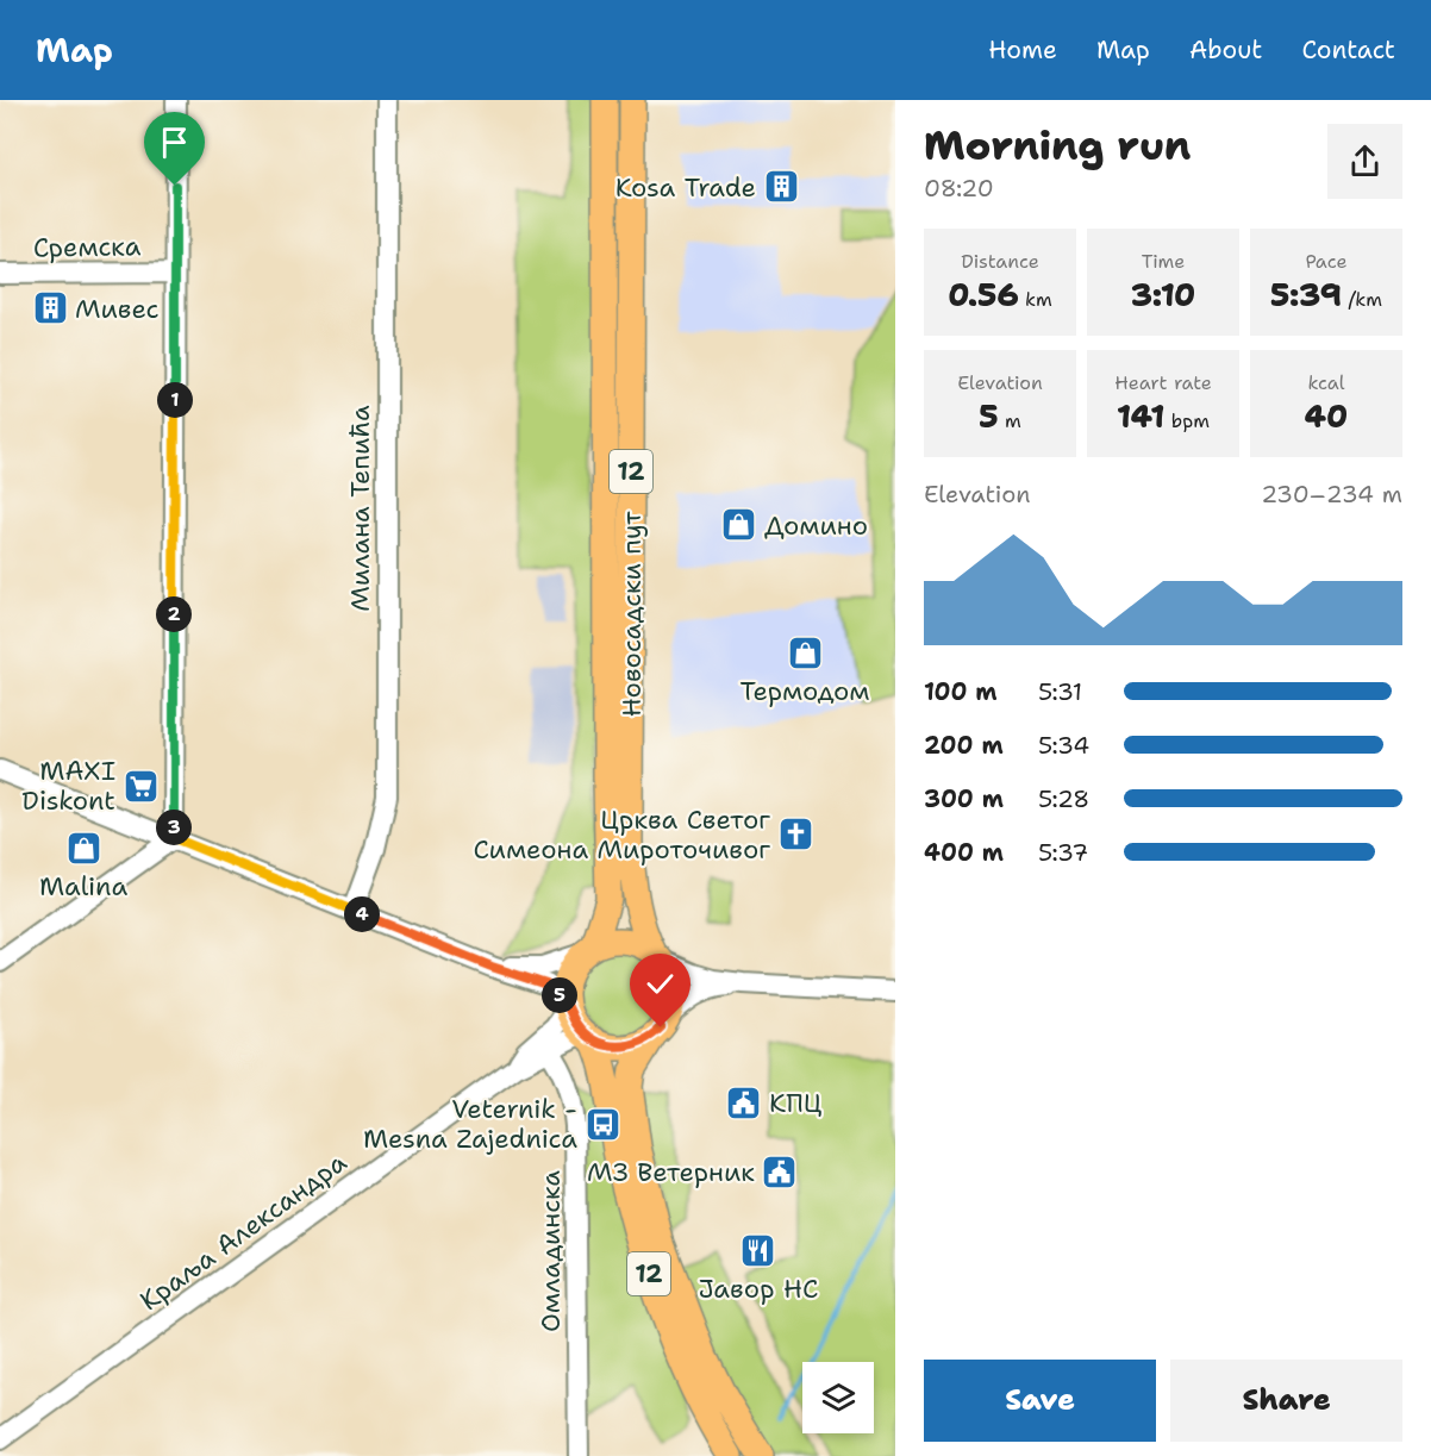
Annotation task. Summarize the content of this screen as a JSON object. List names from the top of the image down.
{
  "streets": {
    "main road": ["12", "Новосадски пут"],
    "street": [
      "Сремска",
      "Милана Тепића",
      "Краља Александра",
      "Омладинска"
    ]
  },
  "crossings": [
    ["12", "Новосадски пут"]
  ],
  "places": {
    "building": ["Kosa Trade", "Мивес"],
    "shop": ["Домино", "Термодом", "Malina"],
    "supermarket": ["MAXI Diskont"],
    "church": ["Црква Светог Симеона Мироточивог"],
    "public building": ["КПЦ", "МЗ Ветерник"],
    "bus stop": ["Veternik - Mesna Zajednica"],
    "restaurant": ["Јавор НС"]
  },
  "page": {
    "header": "Map",
    "nav": [
      "Home",
      "Map",
      "About",
      "Contact"
    ],
    "heading": ["Morning run", "08:20"],
    "stats": [
      ["Distance", "0.56 km"],
      ["Time", "3:10"],
      ["Pace", "5:39 /km"],
      ["Elevation", "5 m"],
      ["Heart rate", "141 bpm"],
      ["kcal", "40"]
    ],
    "pins": [
      "1",
      "2",
      "3",
      "4",
      "5"
    ],
    "chart": ["Elevation", "230–234 m"],
    "list": [
      {
        "name": "100 m",
        "note": "5:31"
      },
      {
        "name": "200 m",
        "note": "5:34"
      },
      {
        "name": "300 m",
        "note": "5:28"
      },
      {
        "name": "400 m",
        "note": "5:37"
      }
    ],
    "buttons": ["Save", "Share"]
  }
}
